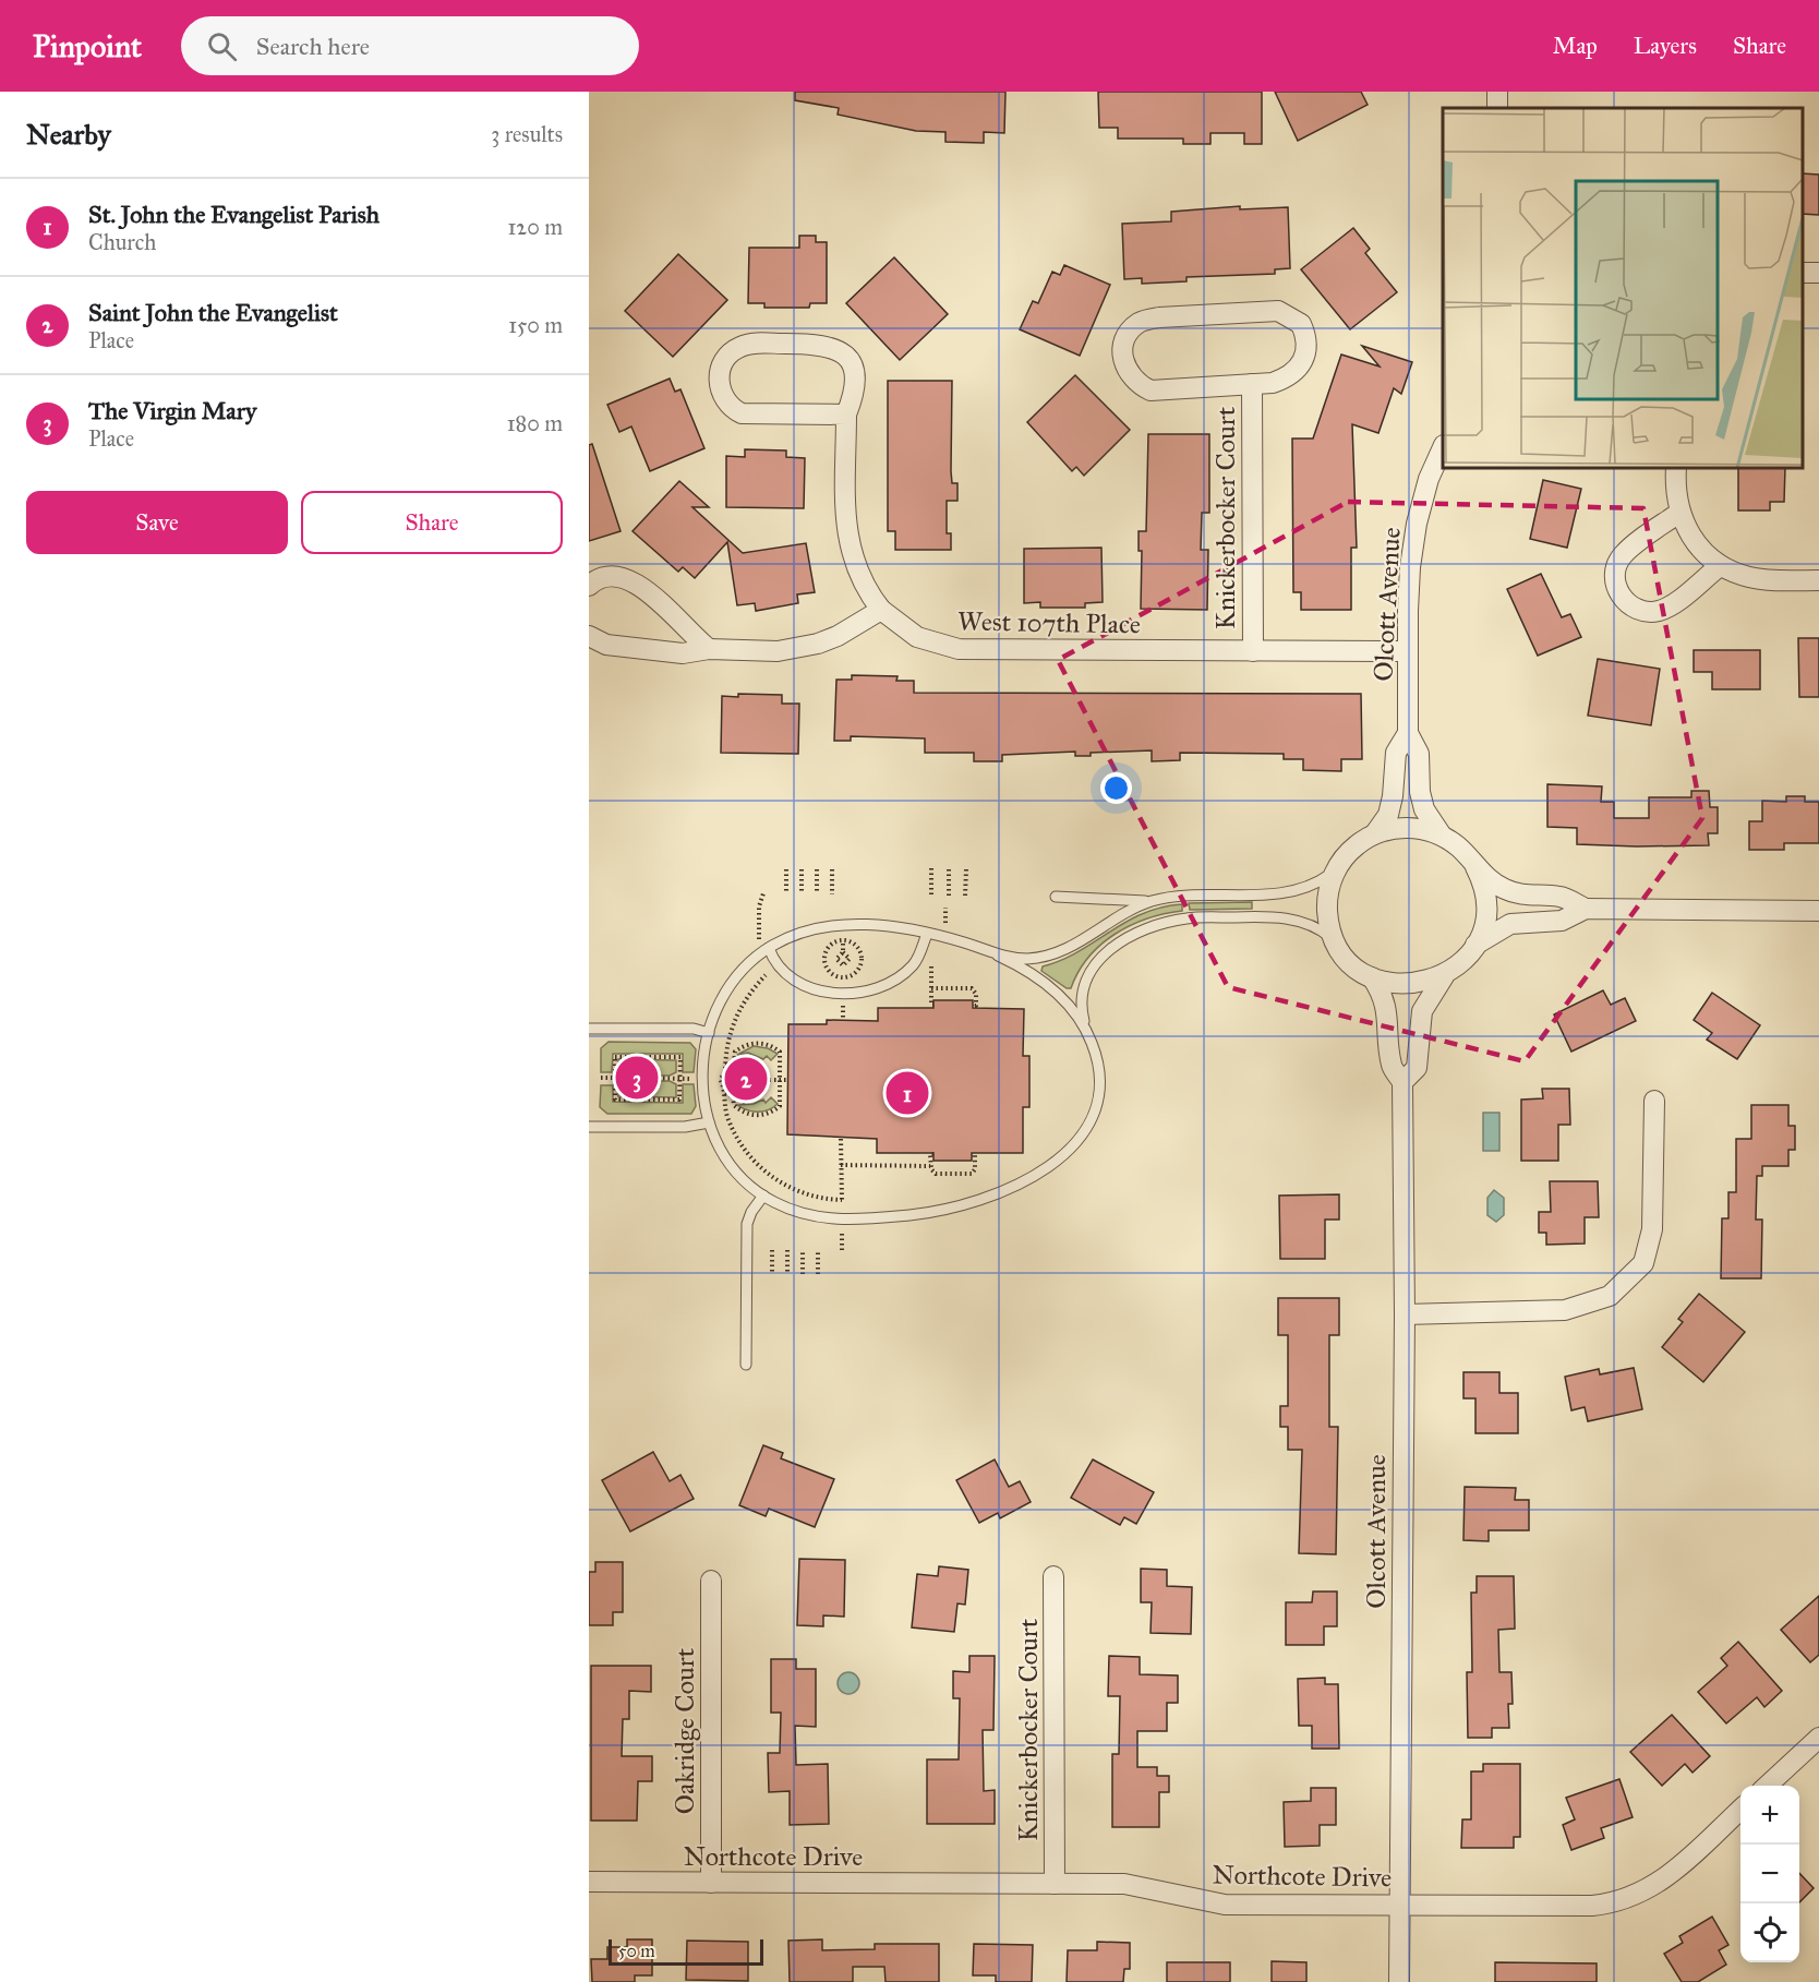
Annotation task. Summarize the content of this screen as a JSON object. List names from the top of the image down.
{
  "streets": {
    "street": [
      "Knickerbocker Court",
      "Olcott Avenue",
      "West 107th Place",
      "Oakridge Court",
      "Northcote Drive"
    ]
  },
  "crossings": [
    ["Knickerbocker Court", "West 107th Place"],
    ["Knickerbocker Court", "Northcote Drive"],
    ["Olcott Avenue", "West 107th Place"],
    ["Olcott Avenue", "Northcote Drive"],
    ["Oakridge Court", "Northcote Drive"]
  ],
  "scale_bar": "50 m",
  "page": {
    "header": "Pinpoint",
    "search": "Search here",
    "nav": ["Map", "Layers", "Share"],
    "heading": ["Nearby", "3 results"],
    "list": [
      {
        "mark": "1",
        "name": "St. John the Evangelist Parish",
        "note": "Church",
        "value": "120 m"
      },
      {
        "mark": "2",
        "name": "Saint John the Evangelist",
        "note": "Place",
        "value": "150 m"
      },
      {
        "mark": "3",
        "name": "The Virgin Mary",
        "note": "Place",
        "value": "180 m"
      }
    ],
    "buttons": ["Save", "Share"],
    "pins": ["3", "2", "1"],
    "map_buttons": ["+", "−"],
    "scale": "50 m"
  }
}
